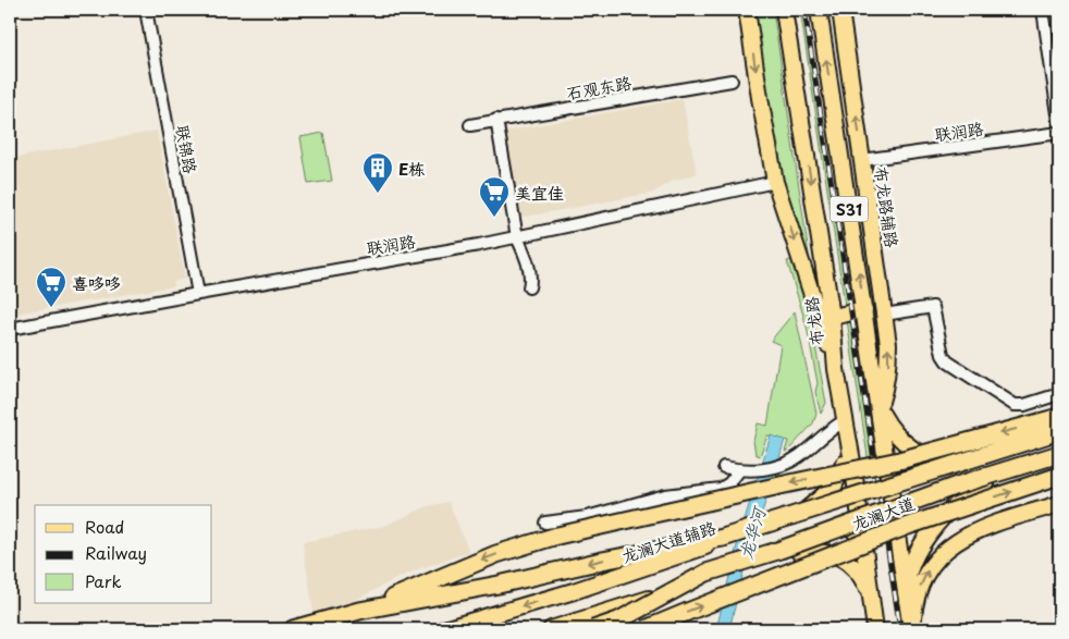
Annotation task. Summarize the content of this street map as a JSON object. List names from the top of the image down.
{
  "streets": {
    "highway": ["龙澜大道"],
    "main road": [
      "布龙路辅路",
      "S31",
      "布龙路",
      "龙澜大道辅路"
    ],
    "street": ["石观东路", "联润路", "联锦路"]
  },
  "crossings": [
    ["联润路", "联锦路"],
    ["联润路", "布龙路辅路"],
    ["布龙路辅路", "S31"],
    ["S31", "龙澜大道辅路"],
    ["布龙路", "龙澜大道辅路"],
    ["龙澜大道", "龙澜大道辅路"]
  ],
  "water": ["龙华河"],
  "places": {
    "building": ["E栋"],
    "supermarket": ["美宜佳", "喜哆哆"]
  },
  "legend": ["Road", "Railway", "Park"]
}
